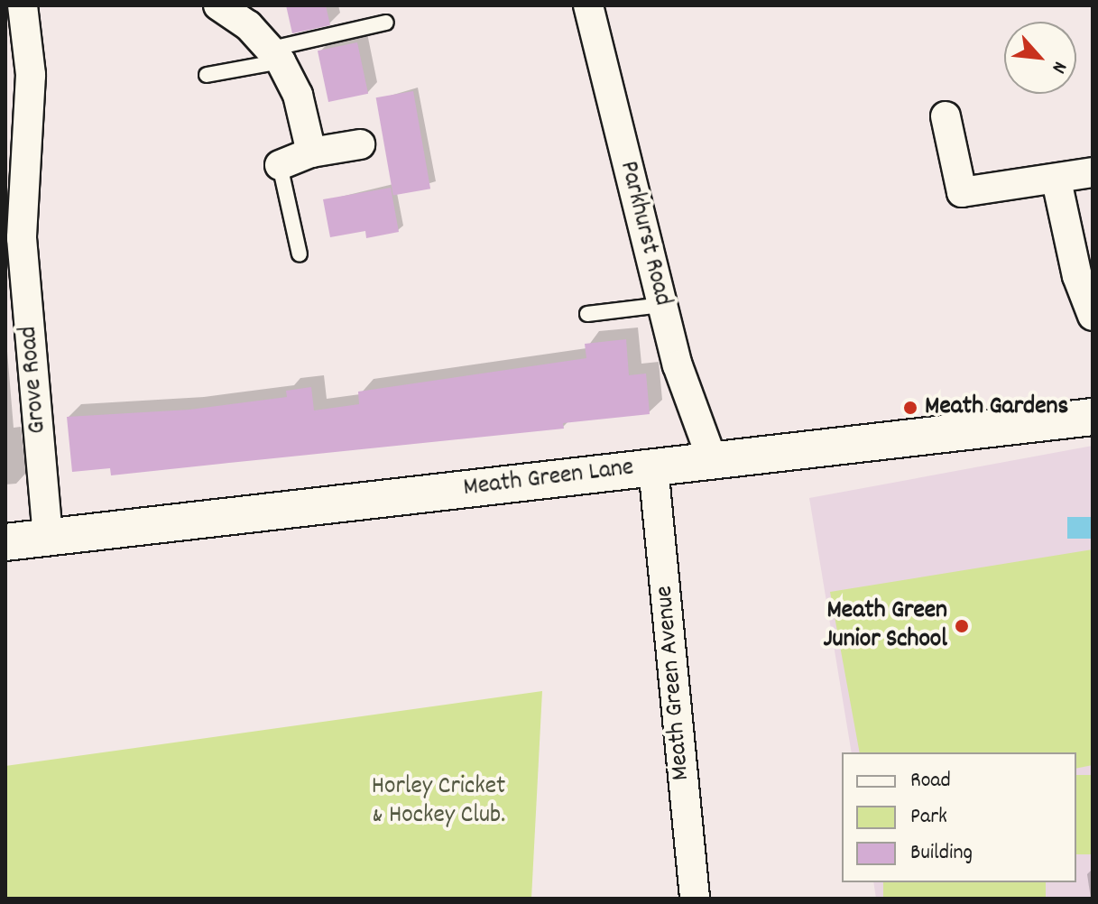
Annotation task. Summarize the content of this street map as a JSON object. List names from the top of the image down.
{
  "streets": {
    "street": [
      "Parkhurst Road",
      "Grove Road",
      "Meath Green Lane",
      "Meath Green Avenue"
    ]
  },
  "crossings": [
    ["Parkhurst Road", "Meath Green Lane"],
    ["Grove Road", "Meath Green Lane"],
    ["Meath Green Lane", "Meath Green Avenue"]
  ],
  "parks": ["Horley Cricket & Hockey Club."],
  "places": ["Meath Gardens", "Meath Green Junior School"],
  "legend": ["Road", "Park", "Building"],
  "north": "bottom right"
}
